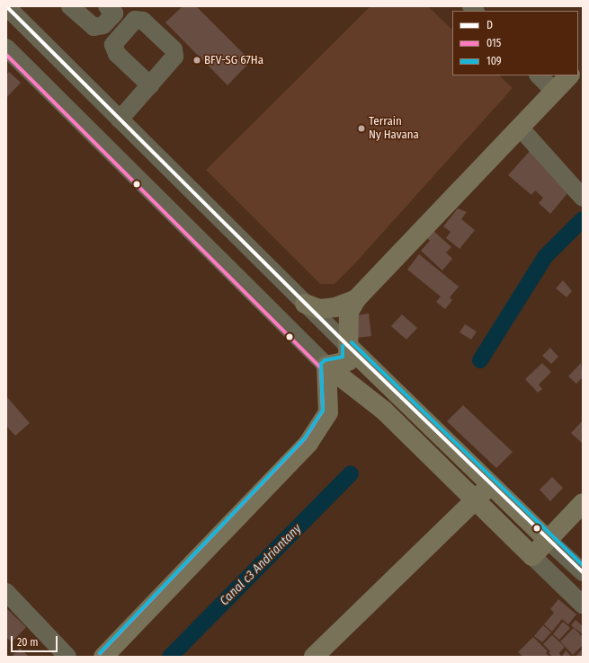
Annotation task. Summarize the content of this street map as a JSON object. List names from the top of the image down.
{
  "water": ["Canal c3 Andriantany"],
  "places": ["BFV-SG 67Ha", "Terrain Ny Havana"],
  "lines": ["transit line D", "transit line 015", "transit line 109"],
  "legend": ["D", "015", "109"],
  "scale_bar": "20 m"
}
